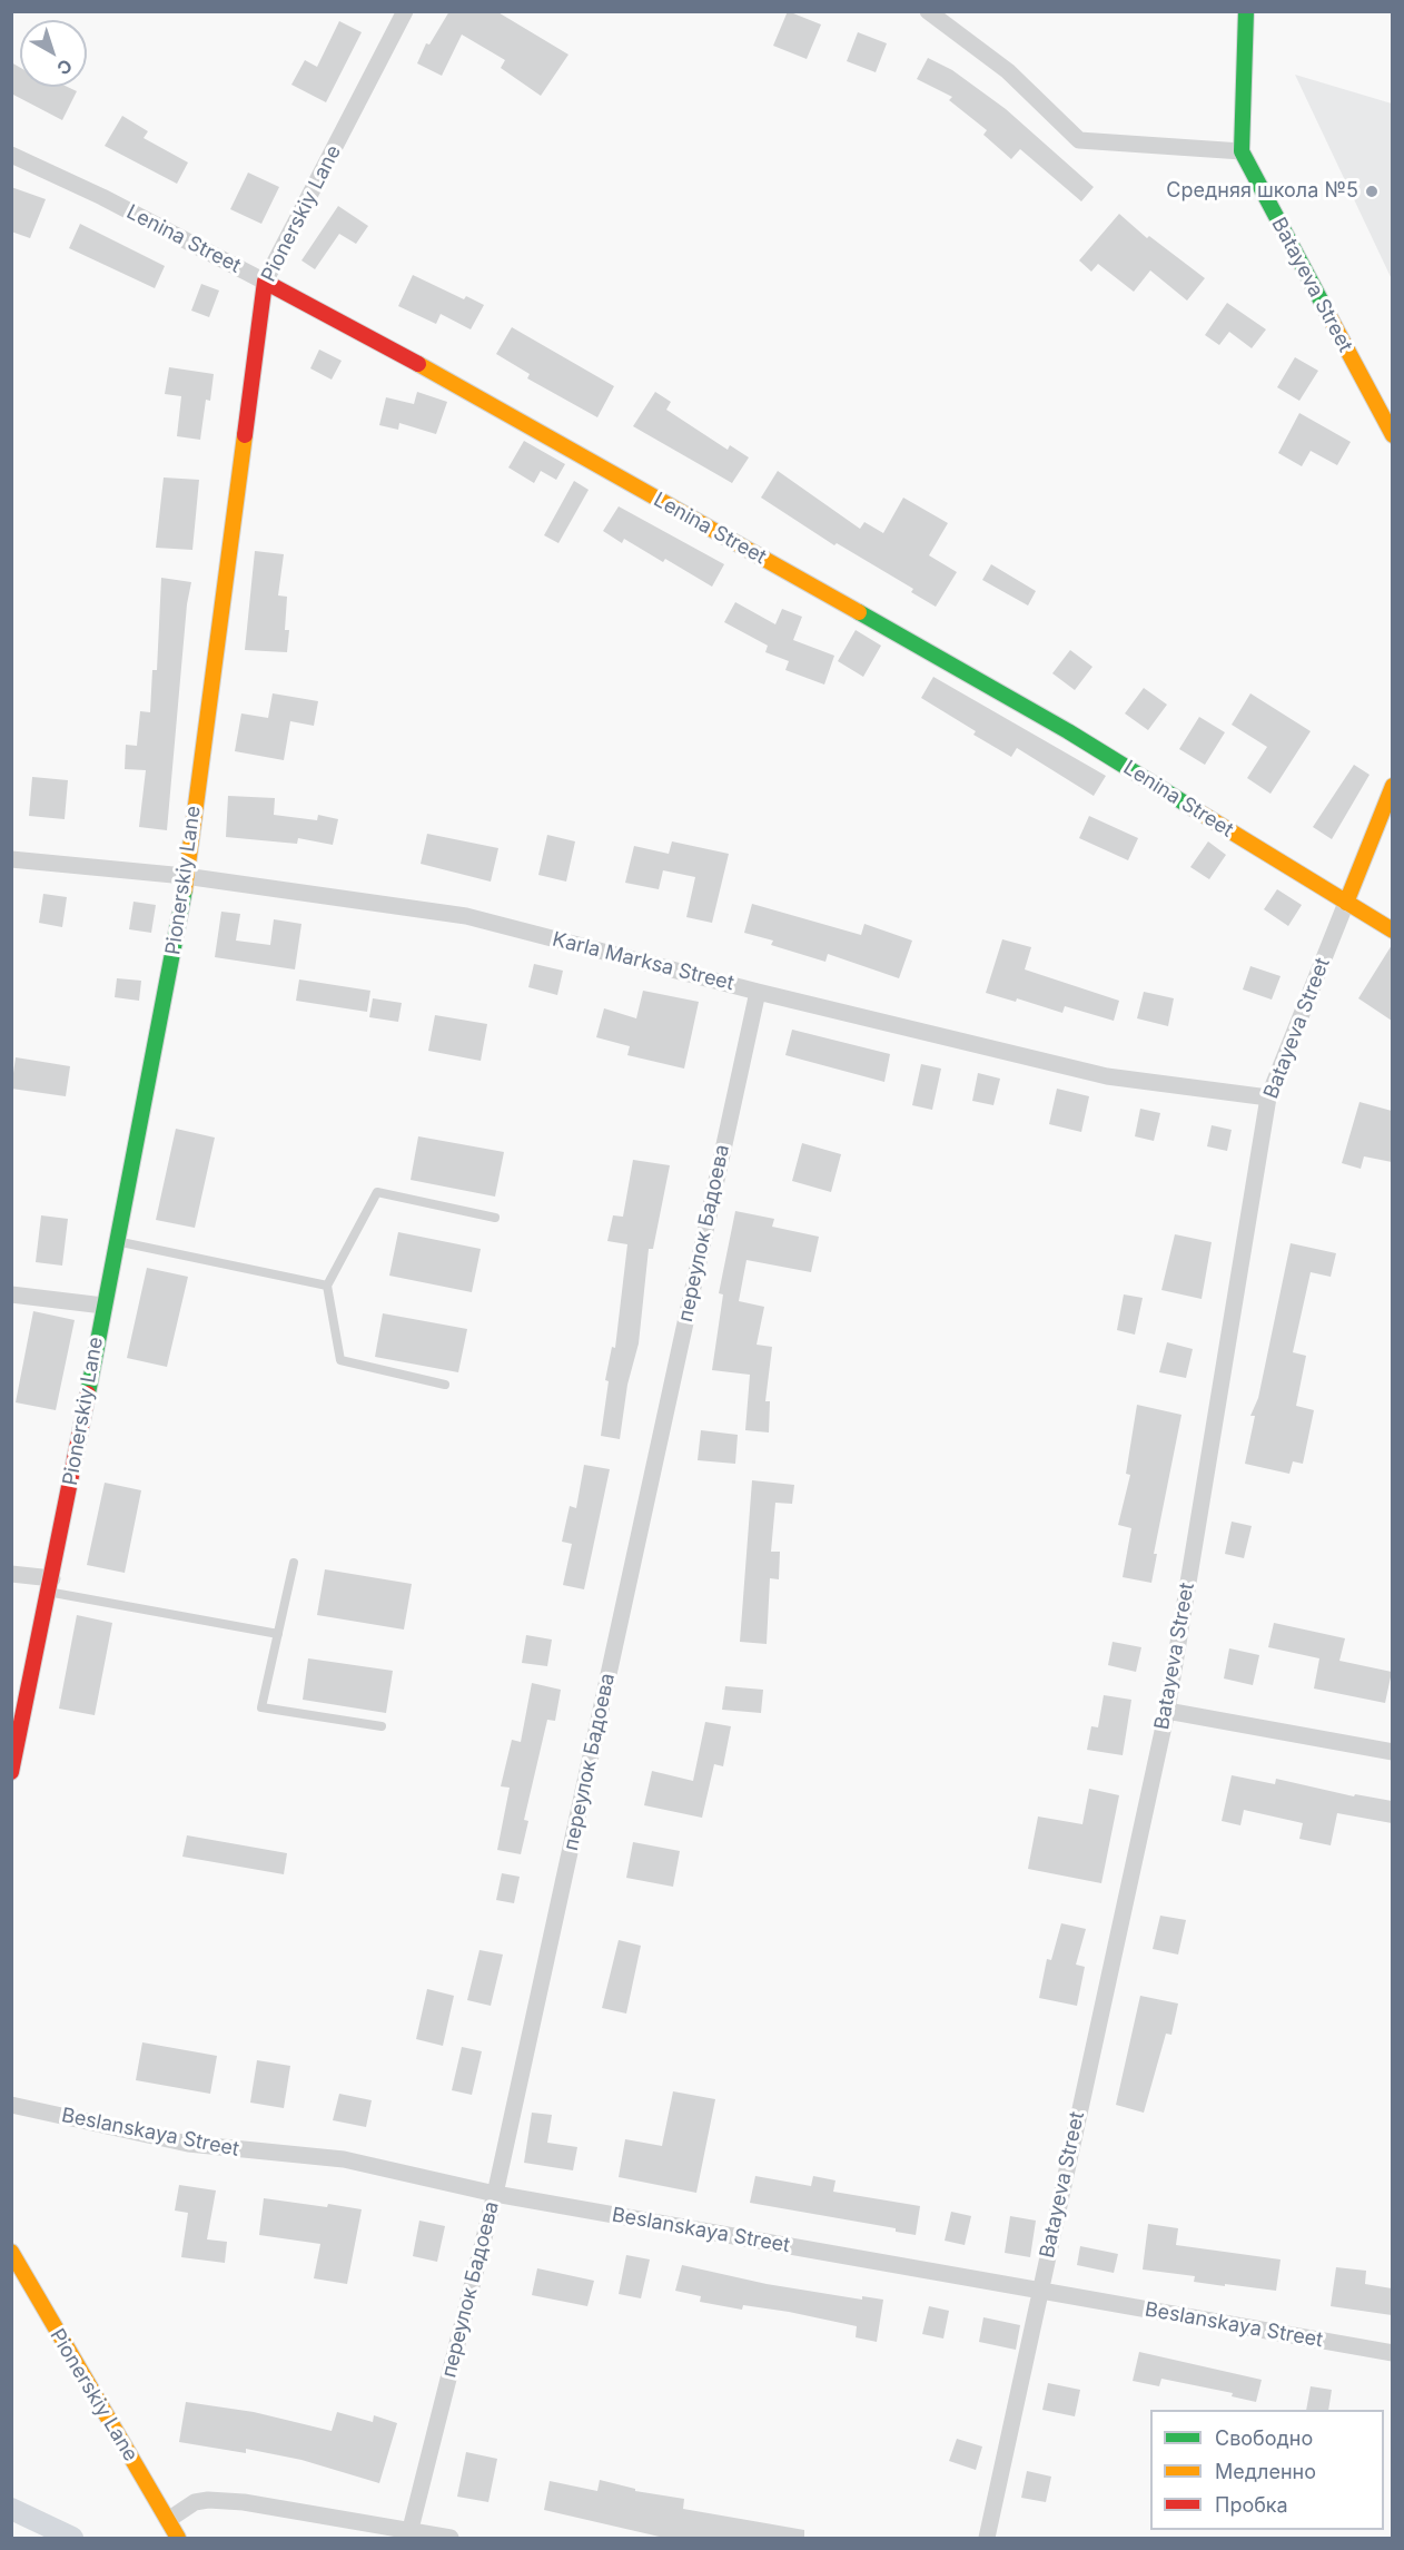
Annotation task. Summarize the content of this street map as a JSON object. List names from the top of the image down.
{
  "streets": {
    "street": [
      "Pionerskiy Lane",
      "Lenina Street",
      "Batayeva Street",
      "Karla Marksa Street",
      "переулок Бадоева",
      "Beslanskaya Street"
    ]
  },
  "crossings": [
    ["Pionerskiy Lane", "Lenina Street"],
    ["Pionerskiy Lane", "Karla Marksa Street"],
    ["Lenina Street", "Batayeva Street"],
    ["Batayeva Street", "Karla Marksa Street"],
    ["Batayeva Street", "Beslanskaya Street"],
    ["Karla Marksa Street", "переулок Бадоева"],
    ["переулок Бадоева", "Beslanskaya Street"]
  ],
  "places": ["Средняя школа №5"],
  "legend": ["Свободно", "Медленно", "Пробка"],
  "north": "bottom right"
}
